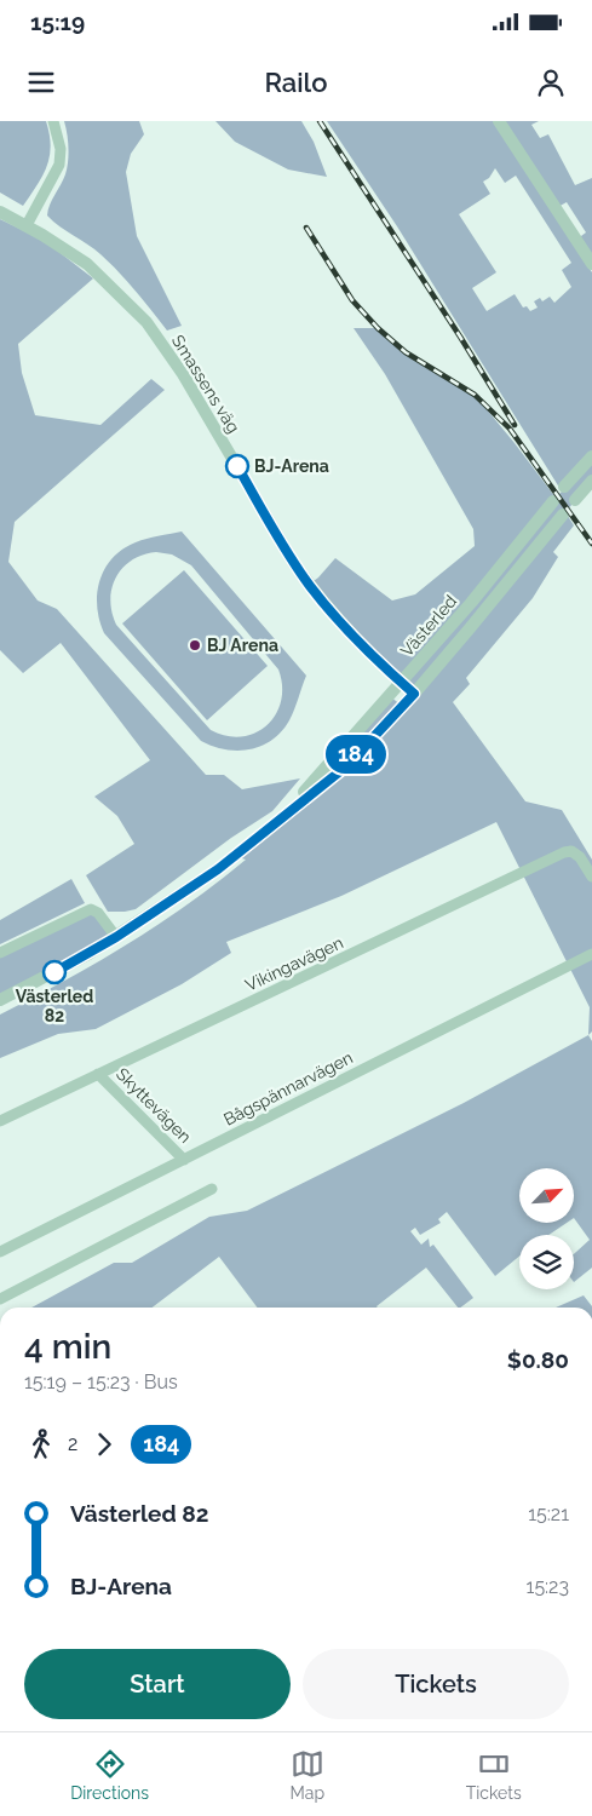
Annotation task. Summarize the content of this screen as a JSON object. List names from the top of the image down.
{
  "streets": {
    "street": [
      "Smassens väg",
      "Västerled",
      "Vikingavägen",
      "Bågspännarvägen",
      "Skyttevägen"
    ]
  },
  "crossings": [
    ["Smassens väg", "Västerled"],
    ["Vikingavägen", "Skyttevägen"],
    ["Bågspännarvägen", "Skyttevägen"]
  ],
  "places": ["BJ-Arena", "BJ Arena", "Västerled 82"],
  "lines": ["bus line 184"],
  "north": "top right",
  "page": {
    "status": "15:19",
    "header": "Railo",
    "on_map": "184",
    "heading": ["4 min", "15:19 – 15:23 · Bus", "$0.80"],
    "legs": ["2", "184"],
    "list": [
      {
        "name": "Västerled 82",
        "value": "15:21"
      },
      {
        "name": "BJ-Arena",
        "value": "15:23"
      }
    ],
    "buttons": ["Start", "Tickets"],
    "tabs": ["Directions", "Map", "Tickets"]
  }
}
